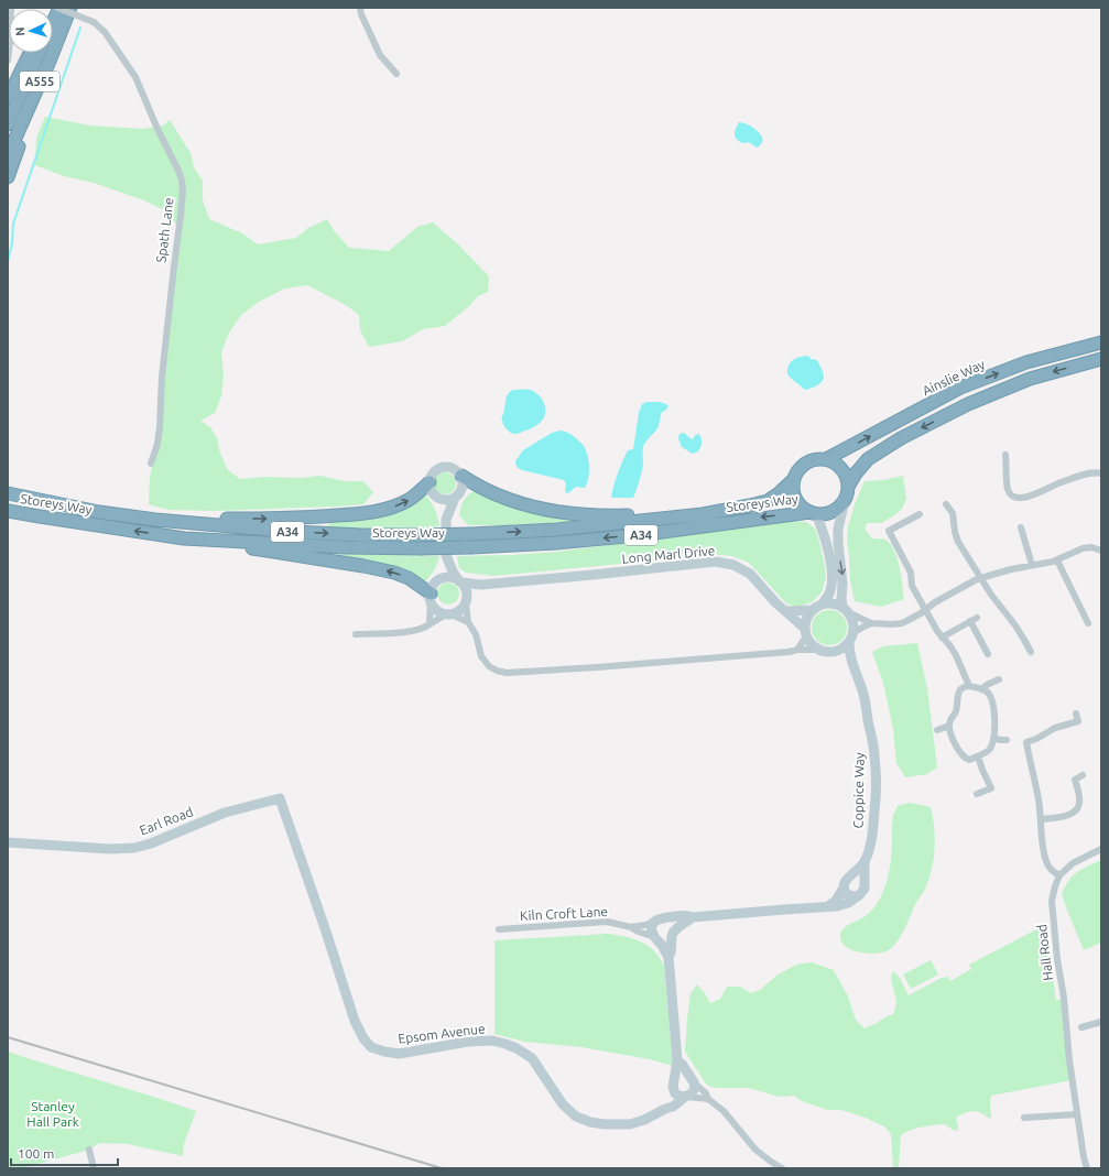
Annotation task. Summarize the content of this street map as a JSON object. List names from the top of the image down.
{
  "streets": {
    "highway": [
      "A555",
      "Ainslie Way",
      "Storeys Way",
      "A34"
    ],
    "street": [
      "Spath Lane",
      "Long Marl Drive",
      "Coppice Way",
      "Earl Road",
      "Kiln Croft Lane",
      "Hall Road",
      "Epsom Avenue"
    ]
  },
  "crossings": [
    ["A555", "Spath Lane"],
    ["Ainslie Way", "Storeys Way"],
    ["Ainslie Way", "A34"],
    ["Storeys Way", "A34"],
    ["Long Marl Drive", "Coppice Way"],
    ["Earl Road", "Epsom Avenue"]
  ],
  "parks": ["Stanley Hall Park"],
  "scale_bar": "100 m",
  "north": "left"
}
